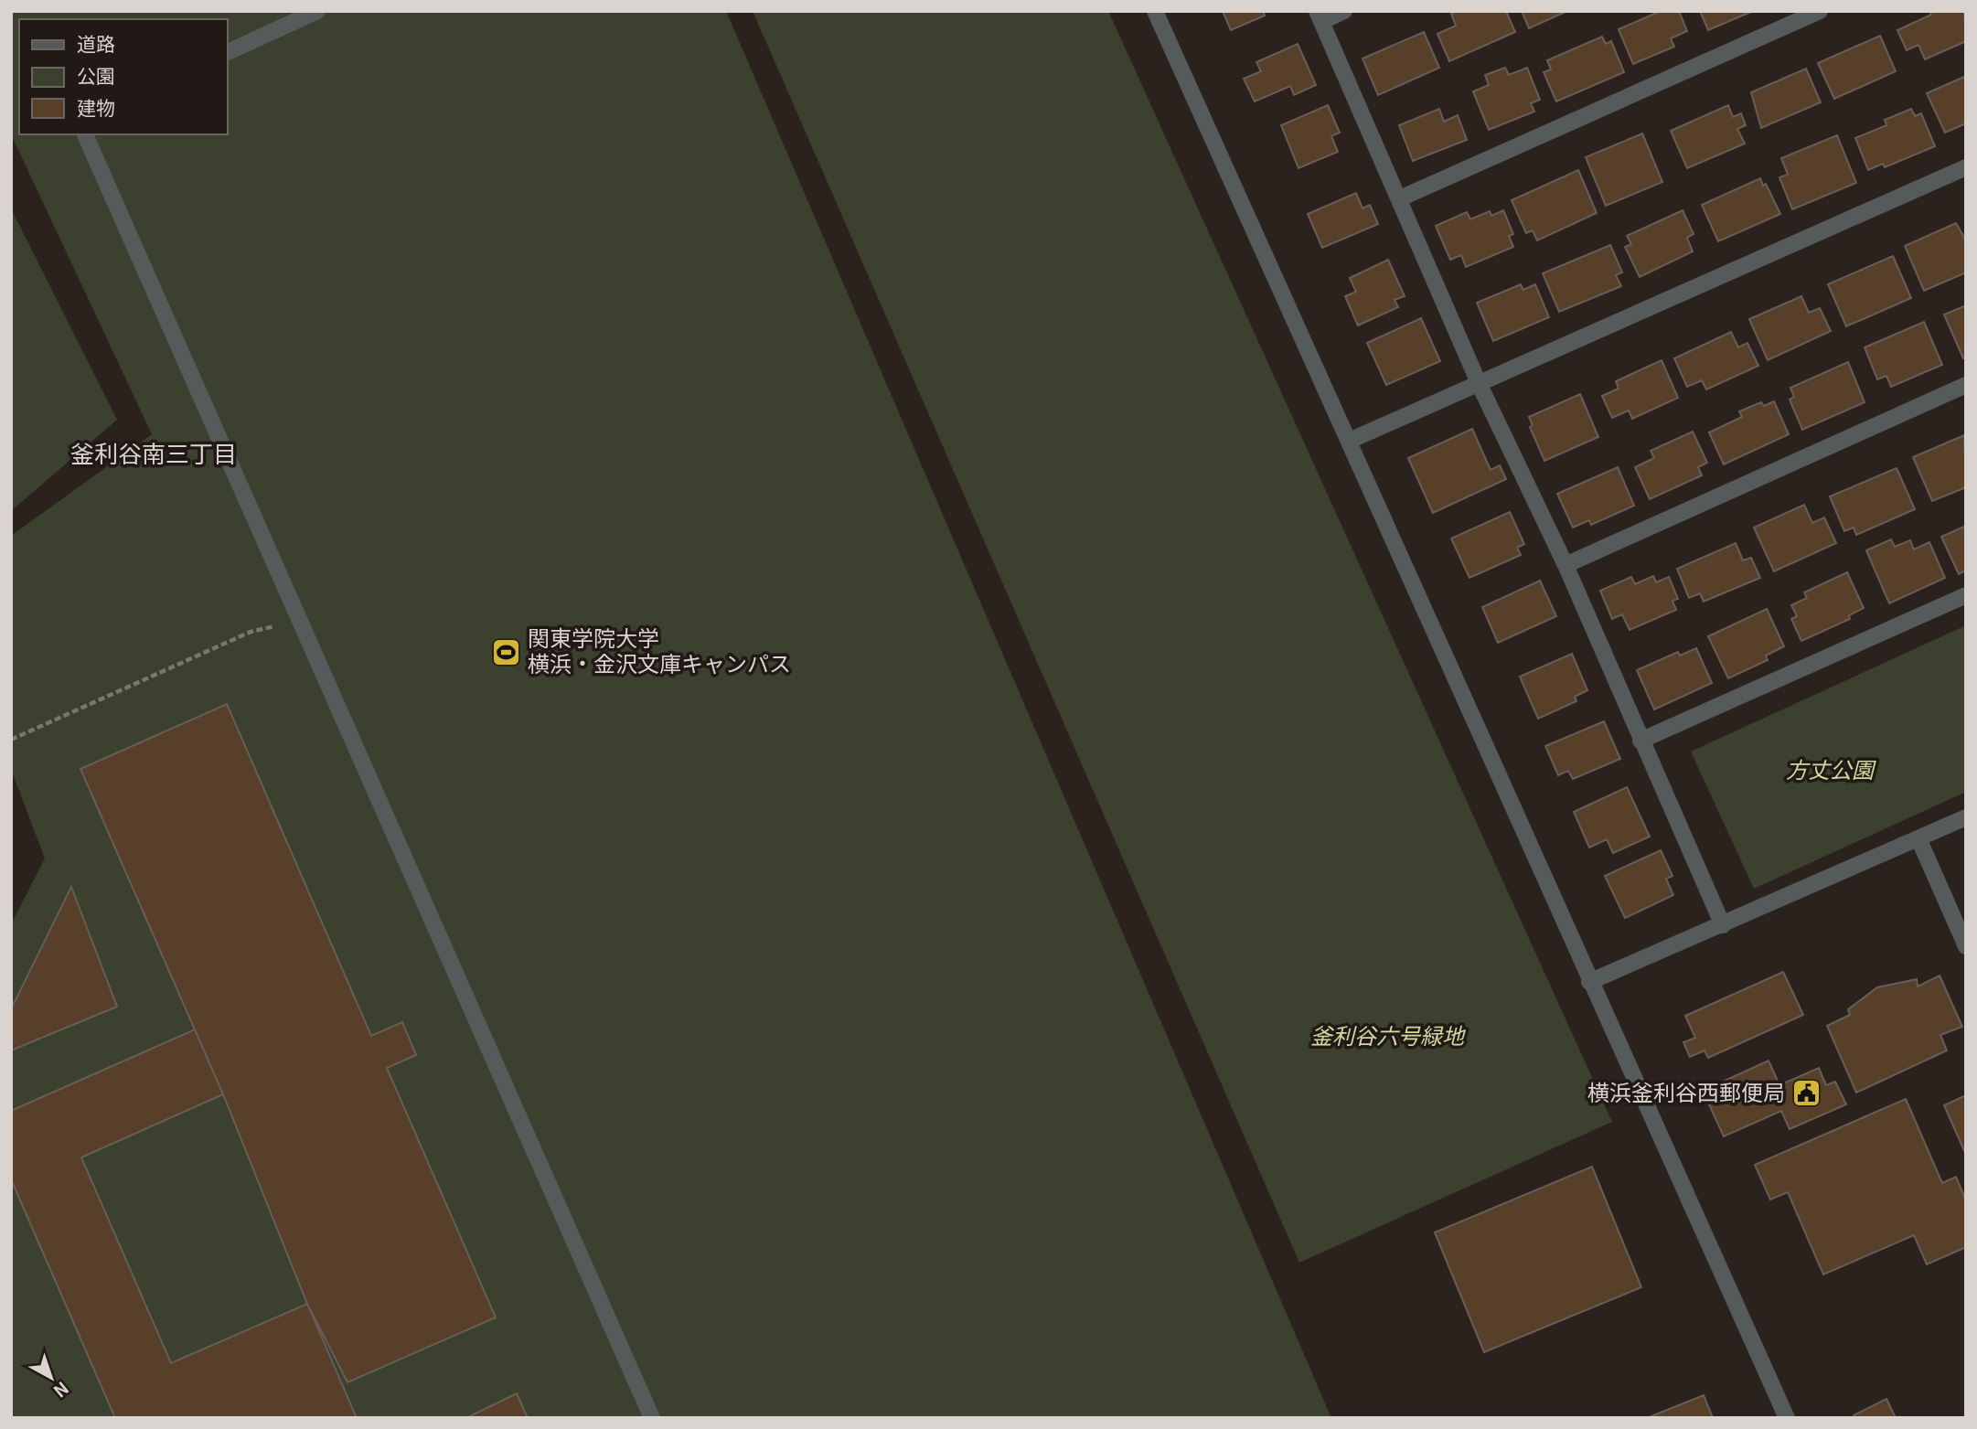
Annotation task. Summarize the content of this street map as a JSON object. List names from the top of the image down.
{
  "districts": ["釜利谷南三丁目"],
  "parks": ["方丈公園", "釜利谷六号緑地"],
  "places": {
    "sports": ["関東学院大学 横浜・金沢文庫キャンパス"],
    "public building": ["横浜釜利谷西郵便局"]
  },
  "legend": ["道路", "公園", "建物"],
  "north": "bottom right"
}
